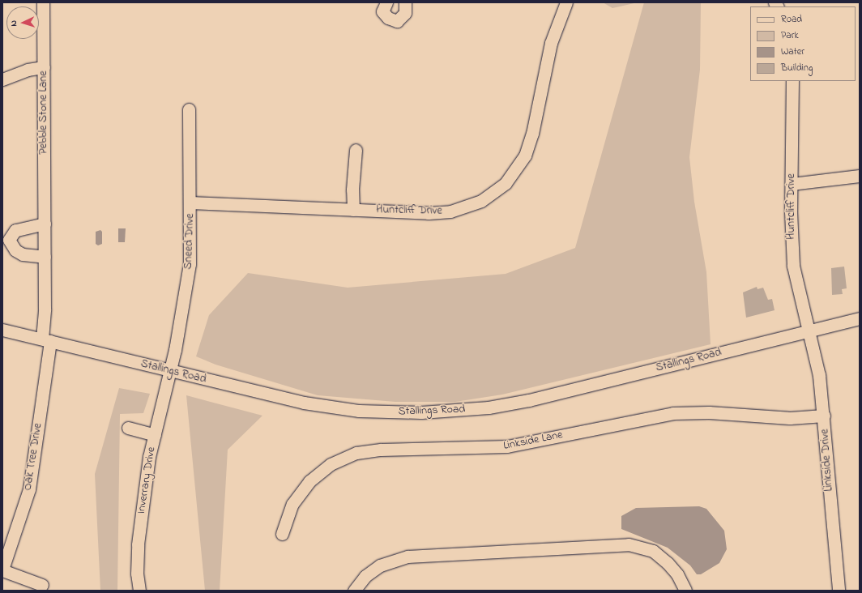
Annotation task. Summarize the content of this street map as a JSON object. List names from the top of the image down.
{
  "streets": {
    "street": [
      "Pebble Stone Lane",
      "Huntcliff Drive",
      "Sneed Drive",
      "Stallings Road",
      "Linkside Lane",
      "Oak Tree Drive",
      "Linkside Drive",
      "Inverrary Drive"
    ]
  },
  "crossings": [
    ["Pebble Stone Lane", "Stallings Road"],
    ["Pebble Stone Lane", "Oak Tree Drive"],
    ["Huntcliff Drive", "Sneed Drive"],
    ["Huntcliff Drive", "Stallings Road"],
    ["Huntcliff Drive", "Linkside Drive"],
    ["Sneed Drive", "Stallings Road"],
    ["Sneed Drive", "Inverrary Drive"],
    ["Stallings Road", "Oak Tree Drive"],
    ["Stallings Road", "Linkside Drive"],
    ["Stallings Road", "Inverrary Drive"],
    ["Linkside Lane", "Linkside Drive"]
  ],
  "legend": [
    "Road",
    "Park",
    "Water",
    "Building"
  ],
  "north": "left"
}
